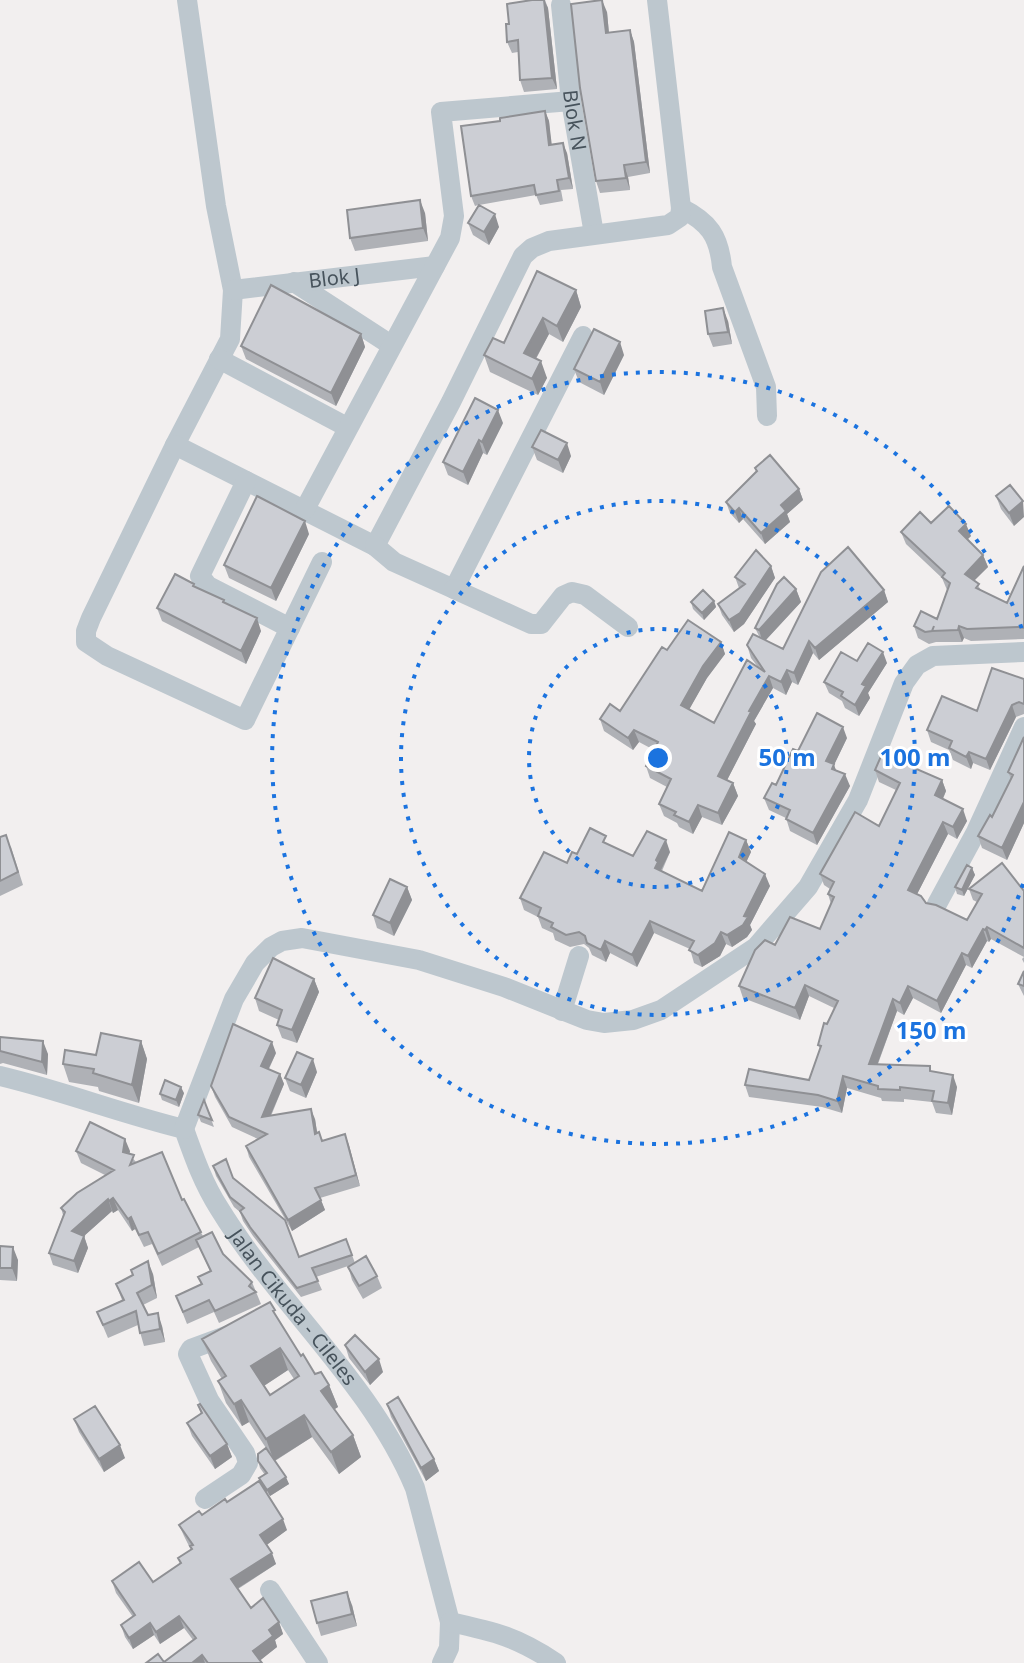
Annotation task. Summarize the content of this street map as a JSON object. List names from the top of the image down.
{
  "streets": {
    "street": ["Blok N", "Blok J", "Jalan Cikuda - Cileles"]
  },
  "rings": ["50 m", "100 m", "150 m"]
}
